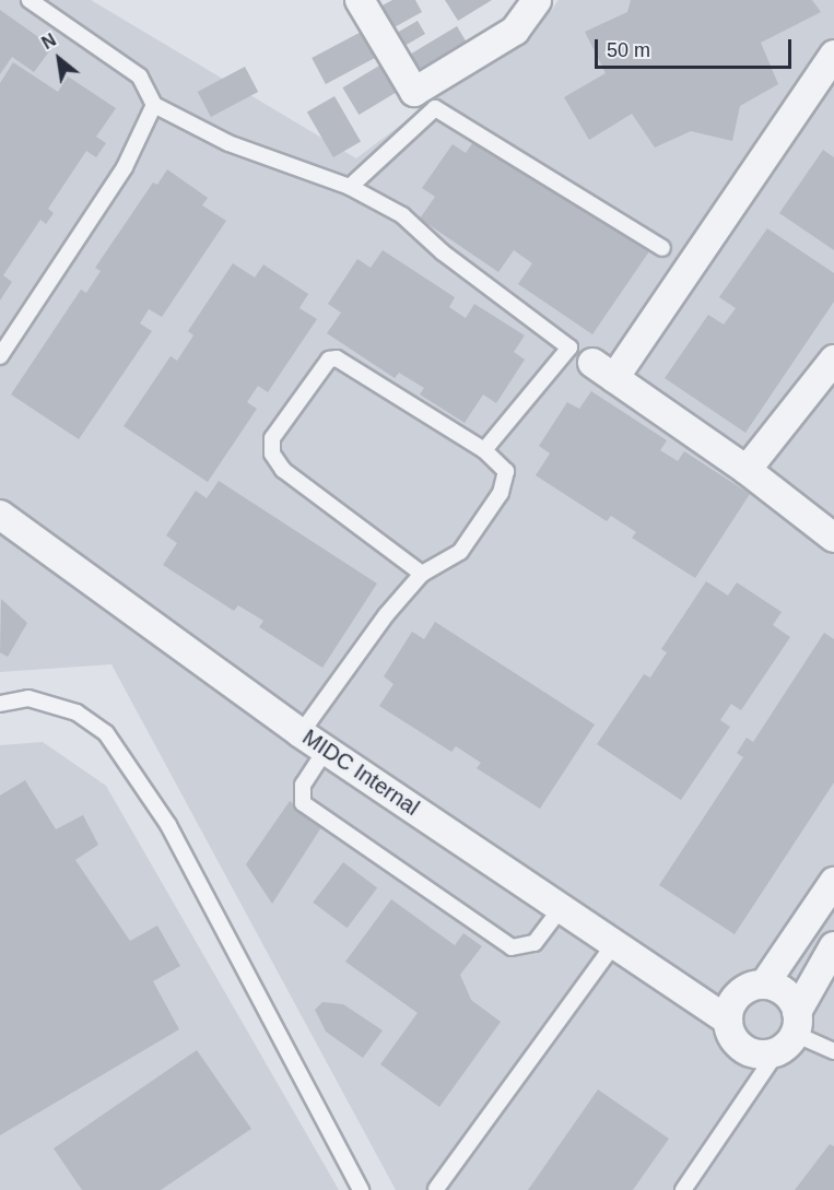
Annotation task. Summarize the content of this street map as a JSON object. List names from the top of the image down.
{
  "streets": {
    "street": ["MIDC Internal"]
  },
  "scale_bar": "50 m",
  "north": "top left"
}
